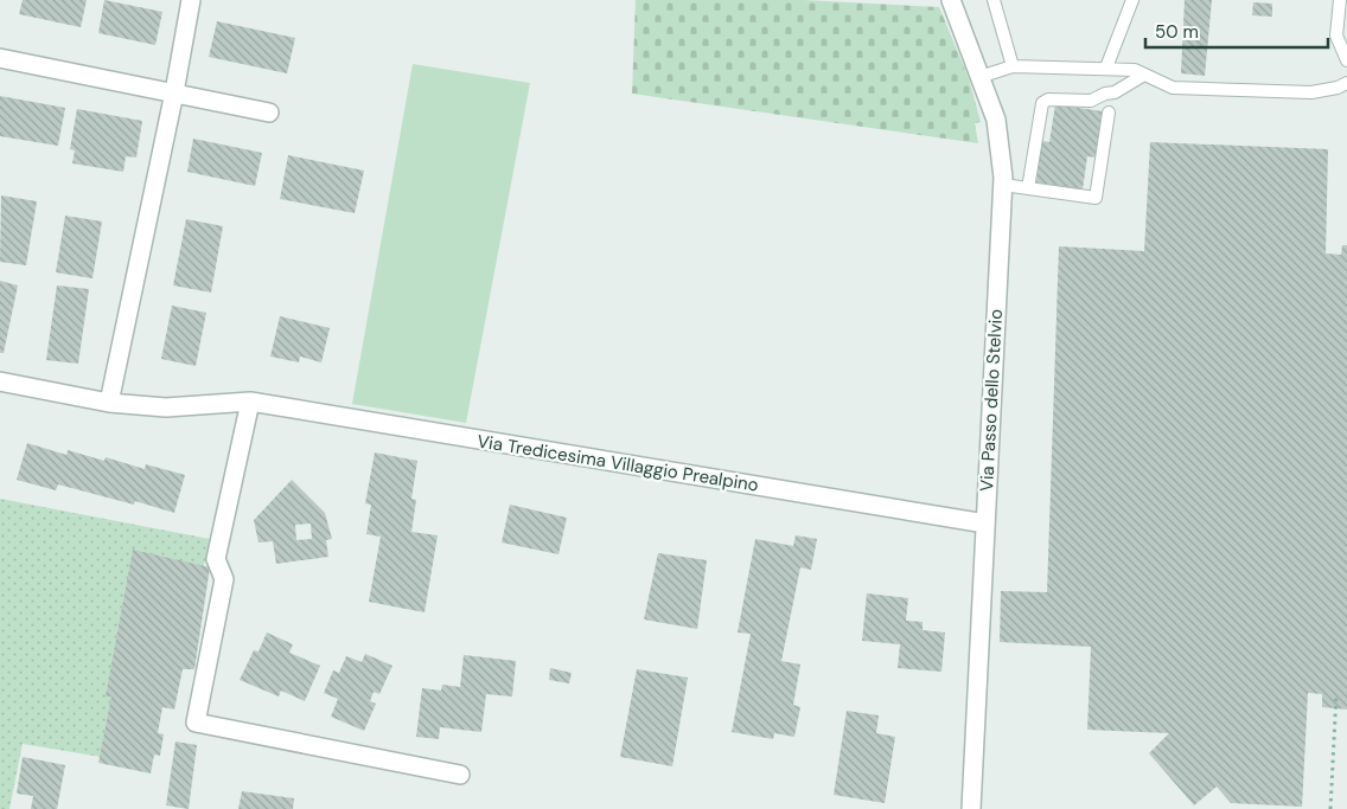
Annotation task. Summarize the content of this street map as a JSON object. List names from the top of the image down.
{
  "streets": {
    "street": ["Via Passo dello Stelvio", "Via Tredicesima Villaggio Prealpino"]
  },
  "crossings": [
    ["Via Passo dello Stelvio", "Via Tredicesima Villaggio Prealpino"]
  ],
  "scale_bar": "50 m"
}
